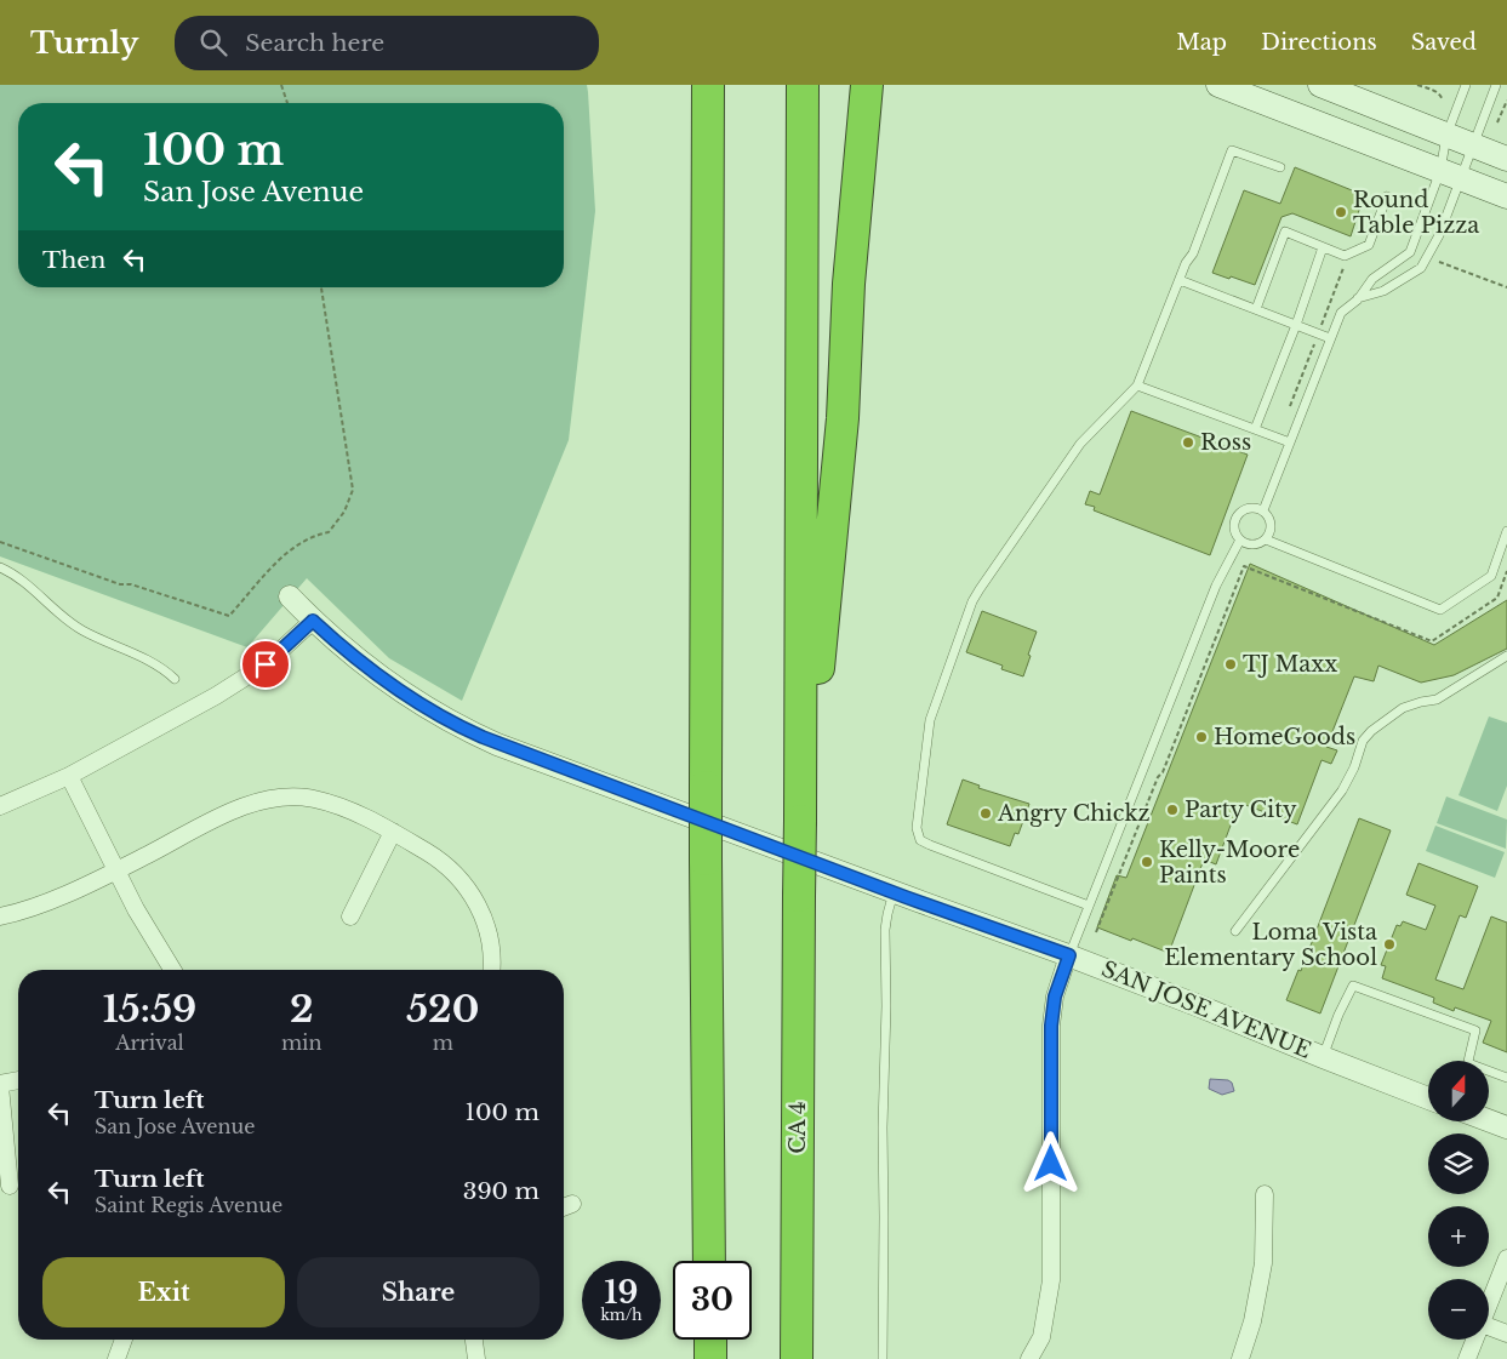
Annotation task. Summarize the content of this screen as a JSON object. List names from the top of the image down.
{
  "streets": {
    "highway": ["CA 4"],
    "street": ["SAN JOSE AVENUE"]
  },
  "places": [
    "Round Table Pizza",
    "Ross",
    "TJ Maxx",
    "HomeGoods",
    "Party City",
    "Angry Chickz",
    "Kelly-Moore Paints",
    "Loma Vista Elementary School"
  ],
  "north": "top",
  "page": {
    "header": "Turnly",
    "search": "Search here",
    "nav": ["Map", "Directions", "Saved"],
    "turn": ["100 m", "San Jose Avenue"],
    "then": "Then",
    "eta": [
      "15:59",
      "Arrival",
      "2",
      "min",
      "520",
      "m"
    ],
    "map_buttons": ["+", "−"],
    "list": [
      {
        "name": "Turn left",
        "note": "San Jose Avenue",
        "value": "100 m"
      },
      {
        "name": "Turn left",
        "note": "Saint Regis Avenue",
        "value": "390 m"
      }
    ],
    "buttons": ["Exit", "Share"],
    "speed": "19 km/h",
    "limit": "30"
  }
}
